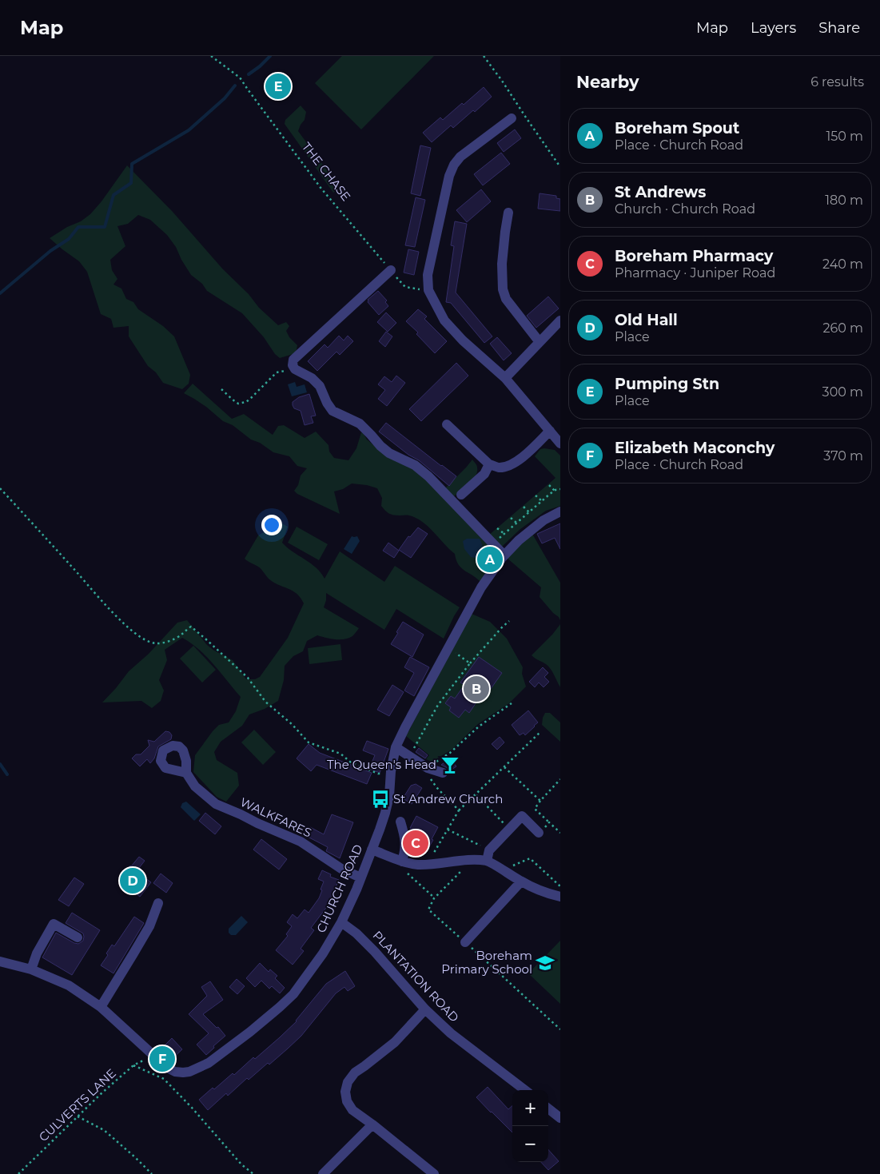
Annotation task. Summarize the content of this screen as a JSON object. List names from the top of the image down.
{
  "streets": {
    "street": ["WALKFARES", "CHURCH ROAD", "PLANTATION ROAD"],
    "path": ["THE CHASE", "CULVERTS LANE"]
  },
  "crossings": [
    ["WALKFARES", "CHURCH ROAD"],
    ["CHURCH ROAD", "PLANTATION ROAD"],
    ["CHURCH ROAD", "CULVERTS LANE"]
  ],
  "places": {
    "bar": ["The Queen's Head"],
    "bus stop": ["St Andrew Church"],
    "school or university": ["Boreham Primary School"]
  },
  "page": {
    "header": "Map",
    "nav": ["Map", "Layers", "Share"],
    "heading": ["Nearby", "6 results"],
    "pins": [
      "E",
      "A",
      "B",
      "C",
      "D",
      "F"
    ],
    "list": [
      {
        "mark": "A",
        "name": "Boreham Spout",
        "note": "Place · Church Road",
        "value": "150 m"
      },
      {
        "mark": "B",
        "name": "St Andrews",
        "note": "Church · Church Road",
        "value": "180 m"
      },
      {
        "mark": "C",
        "name": "Boreham Pharmacy",
        "note": "Pharmacy · Juniper Road",
        "value": "240 m"
      },
      {
        "mark": "D",
        "name": "Old Hall",
        "note": "Place",
        "value": "260 m"
      },
      {
        "mark": "E",
        "name": "Pumping Stn",
        "note": "Place",
        "value": "300 m"
      },
      {
        "mark": "F",
        "name": "Elizabeth Maconchy",
        "note": "Place · Church Road",
        "value": "370 m"
      }
    ],
    "map_buttons": ["+", "−"]
  }
}
